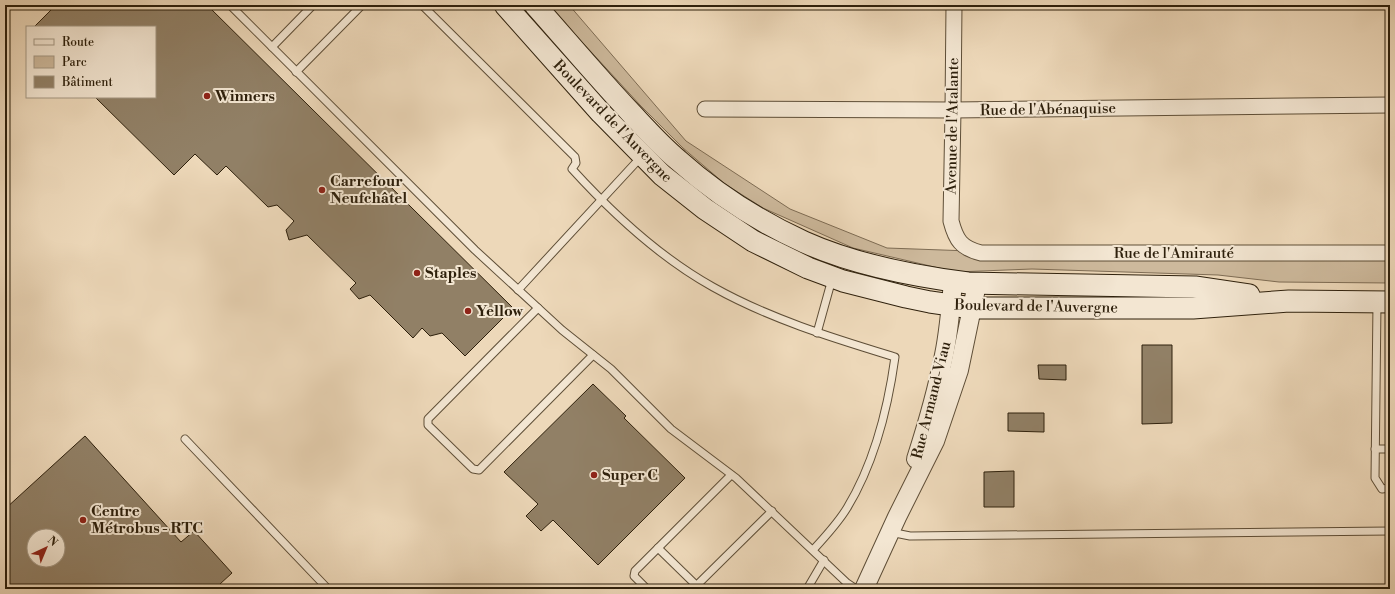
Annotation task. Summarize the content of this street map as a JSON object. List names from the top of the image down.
{
  "streets": {
    "main road": ["Boulevard de l'Auvergne"],
    "street": [
      "Rue de l'Abénaquise",
      "Avenue de l'Atalante",
      "Rue de l'Amirauté",
      "Rue Armand-Viau"
    ]
  },
  "crossings": [
    ["Rue de l'Abénaquise", "Avenue de l'Atalante"],
    ["Boulevard de l'Auvergne", "Rue Armand-Viau"],
    ["Avenue de l'Atalante", "Rue de l'Amirauté"]
  ],
  "places": [
    "Winners",
    "Carrefour Neufchâtel",
    "Staples",
    "Yellow",
    "Super C",
    "Centre Métrobus - RTC"
  ],
  "legend": ["Route", "Parc", "Bâtiment"],
  "north": "top right"
}
